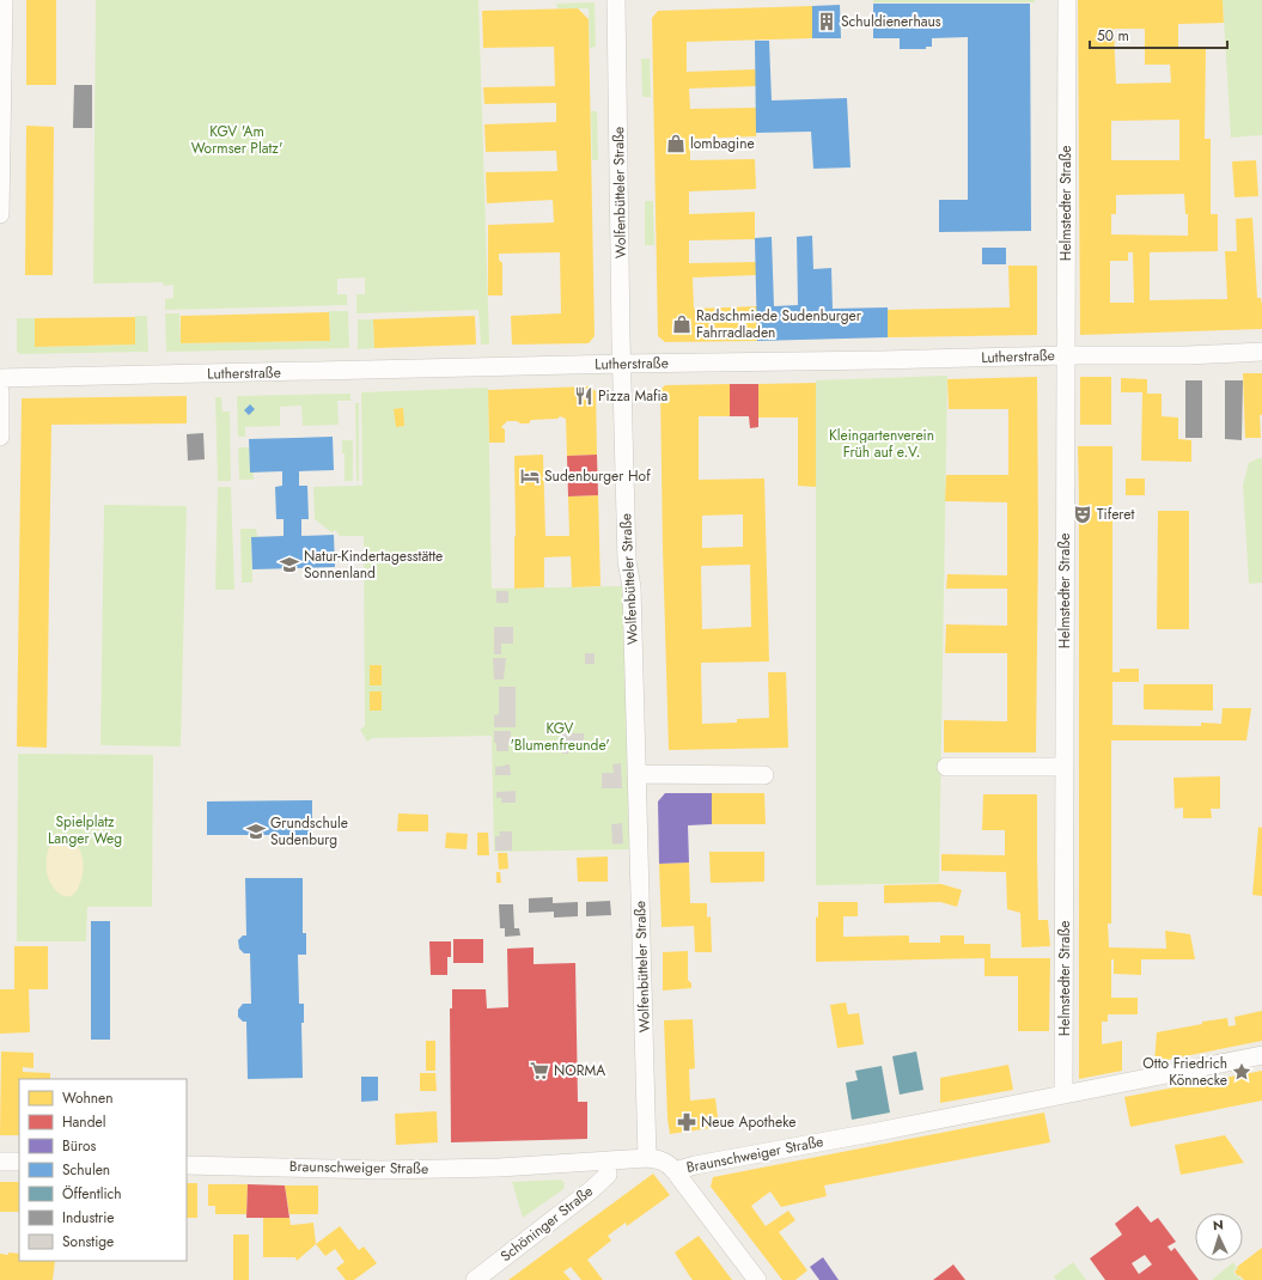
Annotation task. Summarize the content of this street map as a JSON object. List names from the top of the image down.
{
  "streets": {
    "street": [
      "Wolfenbütteler Straße",
      "Helmstedter Straße",
      "Lutherstraße",
      "Braunschweiger Straße",
      "Schöninger Straße"
    ]
  },
  "crossings": [
    ["Wolfenbütteler Straße", "Lutherstraße"],
    ["Wolfenbütteler Straße", "Braunschweiger Straße"],
    ["Helmstedter Straße", "Lutherstraße"],
    ["Helmstedter Straße", "Braunschweiger Straße"],
    ["Braunschweiger Straße", "Schöninger Straße"]
  ],
  "parks": [
    "KGV 'Am Wormser Platz'",
    "Kleingartenverein Früh auf e.V.",
    "KGV 'Blumenfreunde'",
    "Spielplatz Langer Weg"
  ],
  "places": {
    "building": ["Schuldienerhaus"],
    "shop": ["lombagine", "Radschmiede Sudenburger Fahrradladen"],
    "restaurant": ["Pizza Mafia"],
    "hotel": ["Sudenburger Hof"],
    "theatre": ["Tiferet"],
    "school or university": ["Natur-Kindertagesstätte Sonnenland", "Grundschule Sudenburg"],
    "supermarket": ["NORMA"],
    "place": ["Otto Friedrich Könnecke"],
    "pharmacy": ["Neue Apotheke"]
  },
  "legend": [
    "Wohnen",
    "Handel",
    "Büros",
    "Schulen",
    "Öffentlich",
    "Industrie",
    "Sonstige"
  ],
  "scale_bar": "50 m",
  "north": "top"
}
